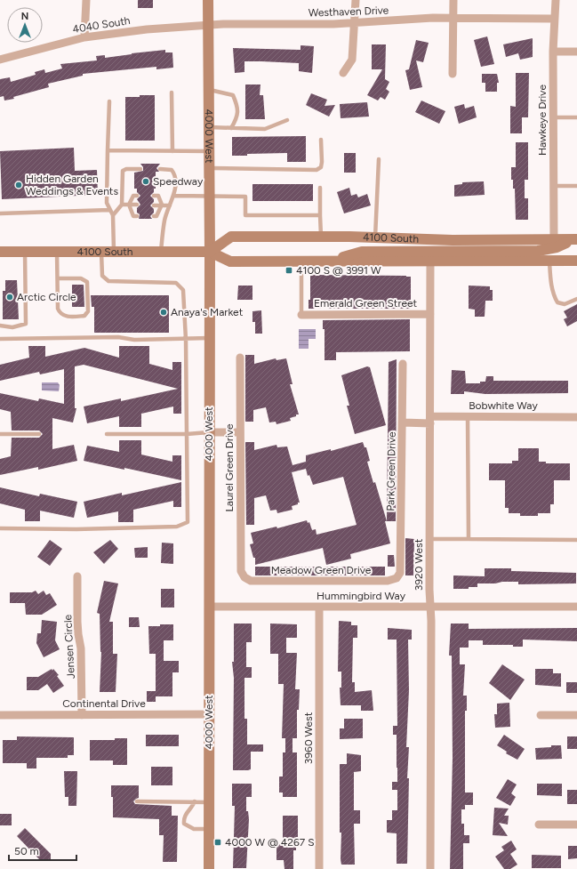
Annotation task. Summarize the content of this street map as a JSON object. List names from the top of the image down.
{
  "streets": {
    "main road": ["4000 West", "4100 South"],
    "street": [
      "Westhaven Drive",
      "4040 South",
      "Hawkeye Drive",
      "Emerald Green Street",
      "Bobwhite Way",
      "Laurel Green Drive",
      "Park Green Drive",
      "3920 West",
      "Meadow Green Drive",
      "Hummingbird Way",
      "Jensen Circle",
      "Continental Drive",
      "3960 West"
    ]
  },
  "crossings": [
    ["Westhaven Drive", "4040 South"],
    ["Westhaven Drive", "Hawkeye Drive"],
    ["Westhaven Drive", "4000 West"],
    ["4040 South", "4000 West"],
    ["Hawkeye Drive", "4100 South"],
    ["4000 West", "4100 South"],
    ["4000 West", "Hummingbird Way"],
    ["4000 West", "Continental Drive"],
    ["4100 South", "3920 West"],
    ["Emerald Green Street", "3920 West"],
    ["Bobwhite Way", "Park Green Drive"],
    ["Bobwhite Way", "3920 West"],
    ["Laurel Green Drive", "Meadow Green Drive"],
    ["Park Green Drive", "Meadow Green Drive"],
    ["3920 West", "Hummingbird Way"],
    ["Hummingbird Way", "3960 West"],
    ["Jensen Circle", "Continental Drive"]
  ],
  "places": {
    "other": [
      "Speedway",
      "Hidden Garden Weddings & Events",
      "Arctic Circle",
      "Anaya's Market"
    ],
    "transit": ["4100 S @ 3991 W", "4000 W @ 4267 S"]
  },
  "scale_bar": "50 m",
  "north": "top"
}
